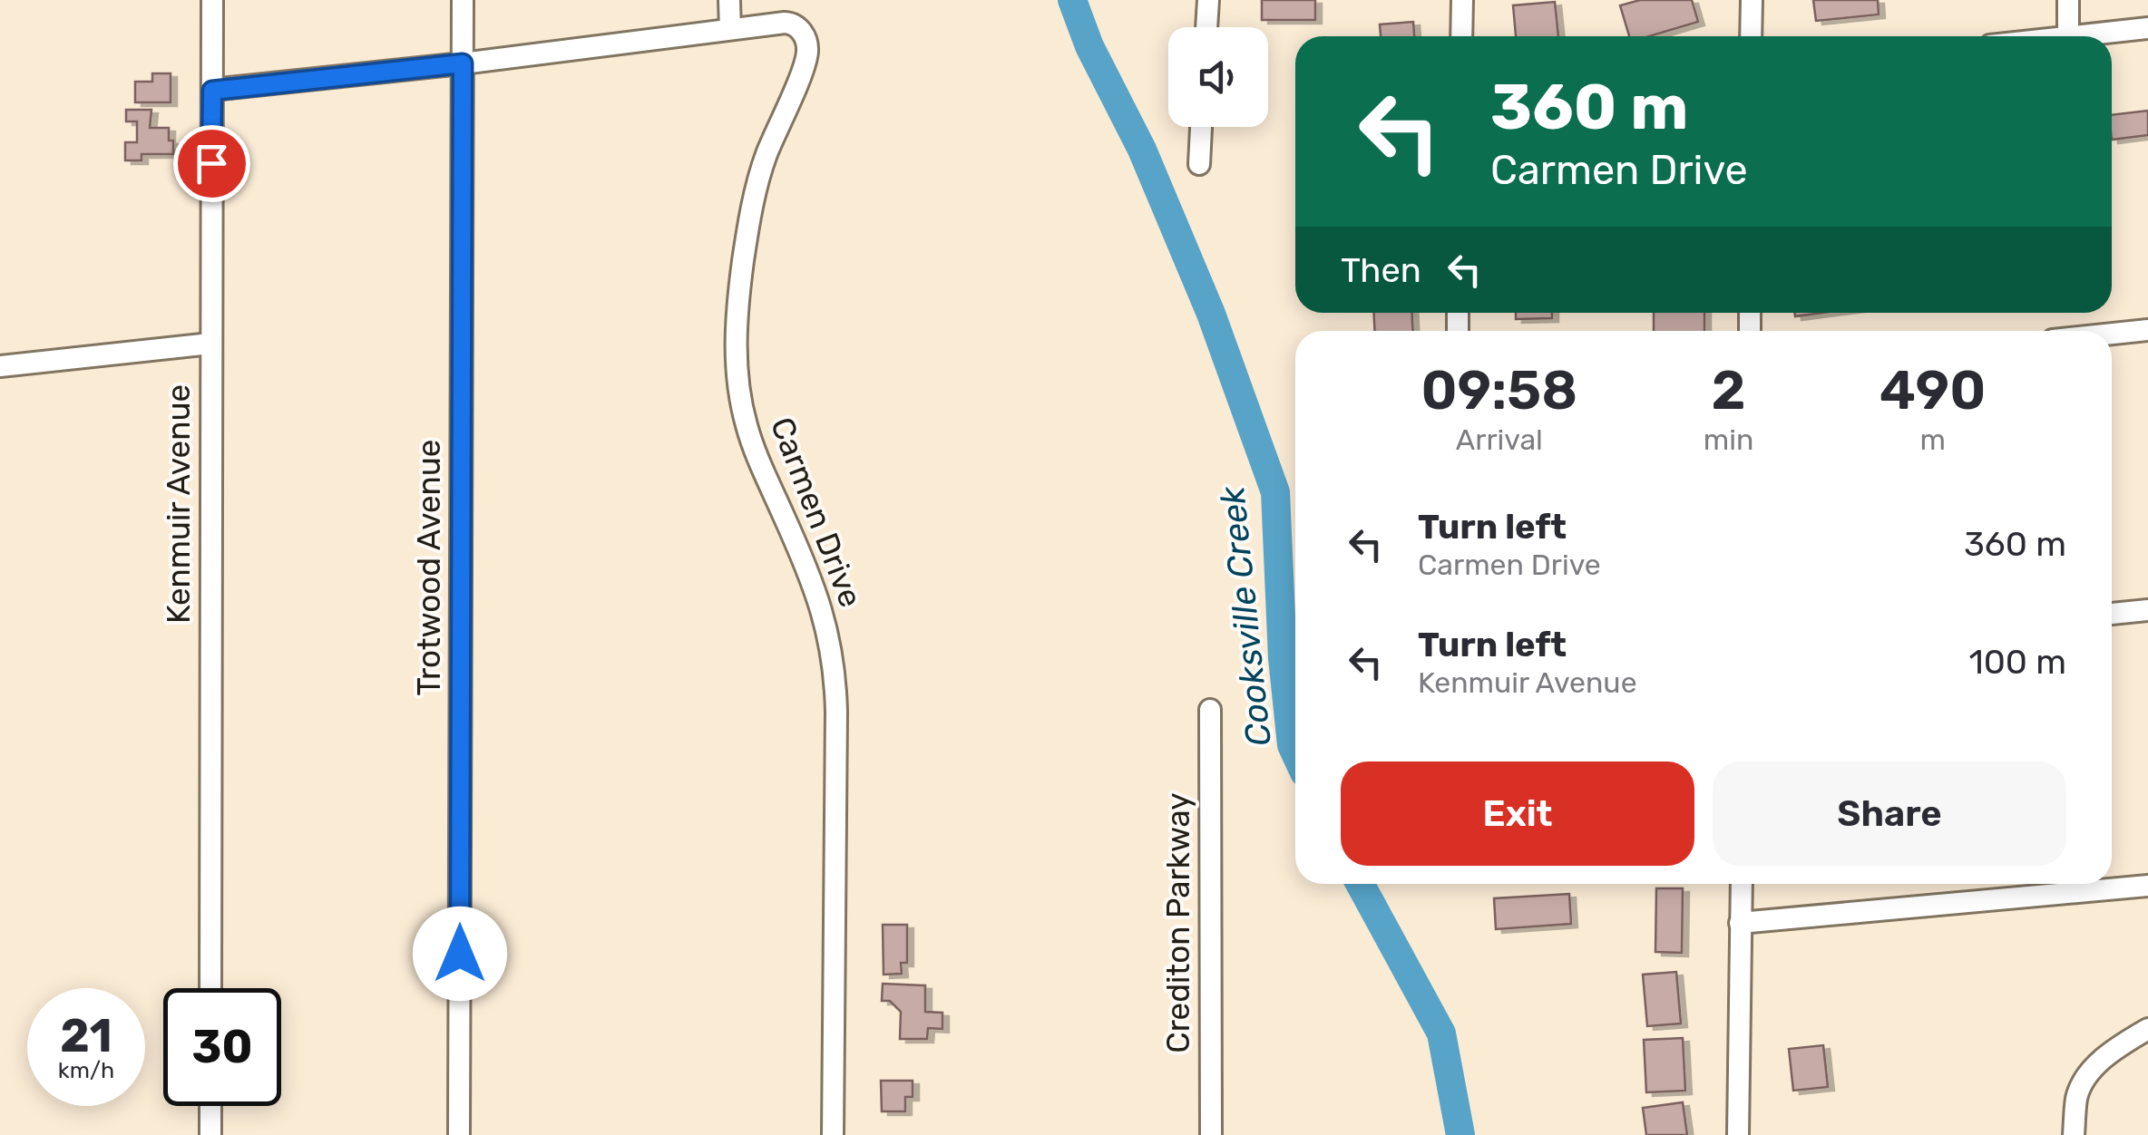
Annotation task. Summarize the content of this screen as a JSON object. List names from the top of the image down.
{
  "streets": {
    "street": [
      "Kenmuir Avenue",
      "Carmen Drive",
      "Trotwood Avenue",
      "Crediton Parkway"
    ]
  },
  "crossings": [
    ["Kenmuir Avenue", "Carmen Drive"],
    ["Carmen Drive", "Trotwood Avenue"]
  ],
  "water": ["Cooksville Creek"],
  "page": {
    "turn": ["360 m", "Carmen Drive"],
    "then": "Then",
    "eta": [
      "09:58",
      "Arrival",
      "2",
      "min",
      "490",
      "m"
    ],
    "list": [
      {
        "name": "Turn left",
        "note": "Carmen Drive",
        "value": "360 m"
      },
      {
        "name": "Turn left",
        "note": "Kenmuir Avenue",
        "value": "100 m"
      }
    ],
    "buttons": ["Exit", "Share"],
    "speed": "21 km/h",
    "limit": "30"
  }
}
